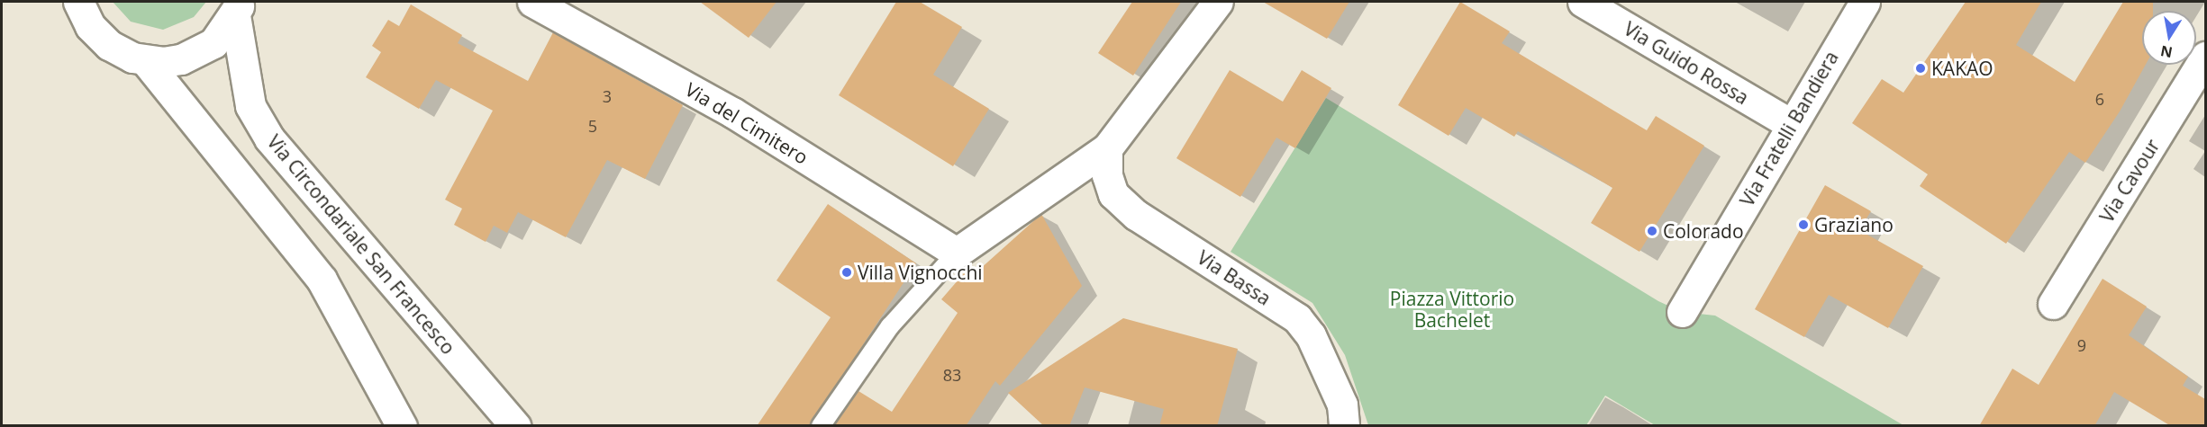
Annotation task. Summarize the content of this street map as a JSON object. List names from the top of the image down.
{
  "streets": {
    "street": [
      "Via Guido Rossa",
      "Via del Cimitero",
      "Via Fratelli Bandiera",
      "Via Cavour",
      "Via Circondariale San Francesco",
      "Via Bassa"
    ]
  },
  "crossings": [
    ["Via Guido Rossa", "Via Fratelli Bandiera"]
  ],
  "parks": ["Piazza Vittorio Bachelet"],
  "places": [
    "KAKAO",
    "Graziano",
    "Colorado",
    "Villa Vignocchi"
  ],
  "house_numbers": [
    "3",
    "6",
    "5",
    "9",
    "83"
  ],
  "north": "bottom"
}
